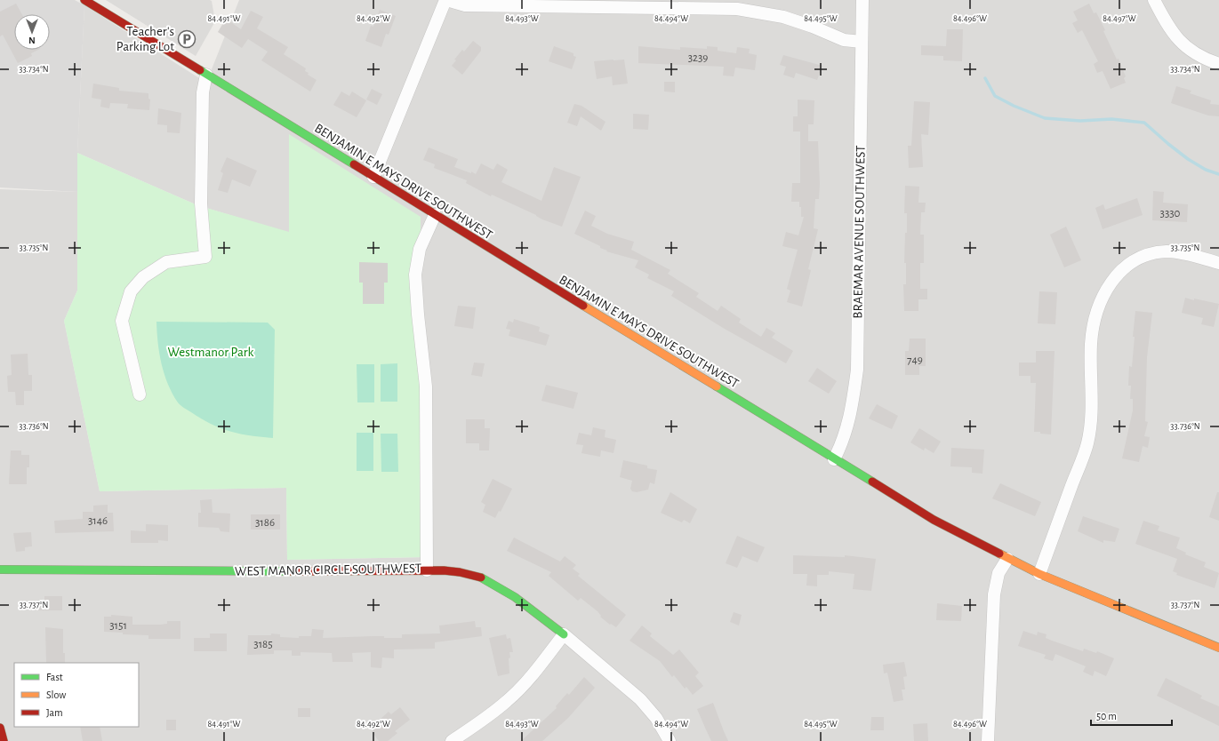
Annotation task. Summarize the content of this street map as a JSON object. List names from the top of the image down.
{
  "streets": {
    "street": ["BENJAMIN E MAYS DRIVE SOUTHWEST", "BRAEMAR AVENUE SOUTHWEST", "WEST MANOR CIRCLE SOUTHWEST"]
  },
  "crossings": [
    ["BENJAMIN E MAYS DRIVE SOUTHWEST", "BRAEMAR AVENUE SOUTHWEST"],
    ["BENJAMIN E MAYS DRIVE SOUTHWEST", "WEST MANOR CIRCLE SOUTHWEST"]
  ],
  "parks": ["Westmanor Park"],
  "places": {
    "parking": ["Teacher's Parking Lot"]
  },
  "house_numbers": [
    "3239",
    "3330",
    "749",
    "3146",
    "3186",
    "3151",
    "3185"
  ],
  "legend": ["Fast", "Slow", "Jam"],
  "scale_bar": "50 m",
  "north": "bottom",
  "coordinates": [
    "84.491°W",
    "84.492°W",
    "84.493°W",
    "84.494°W",
    "84.495°W",
    "84.496°W",
    "84.497°W",
    "33.734°N",
    "33.735°N",
    "33.736°N",
    "33.737°N"
  ]
}
